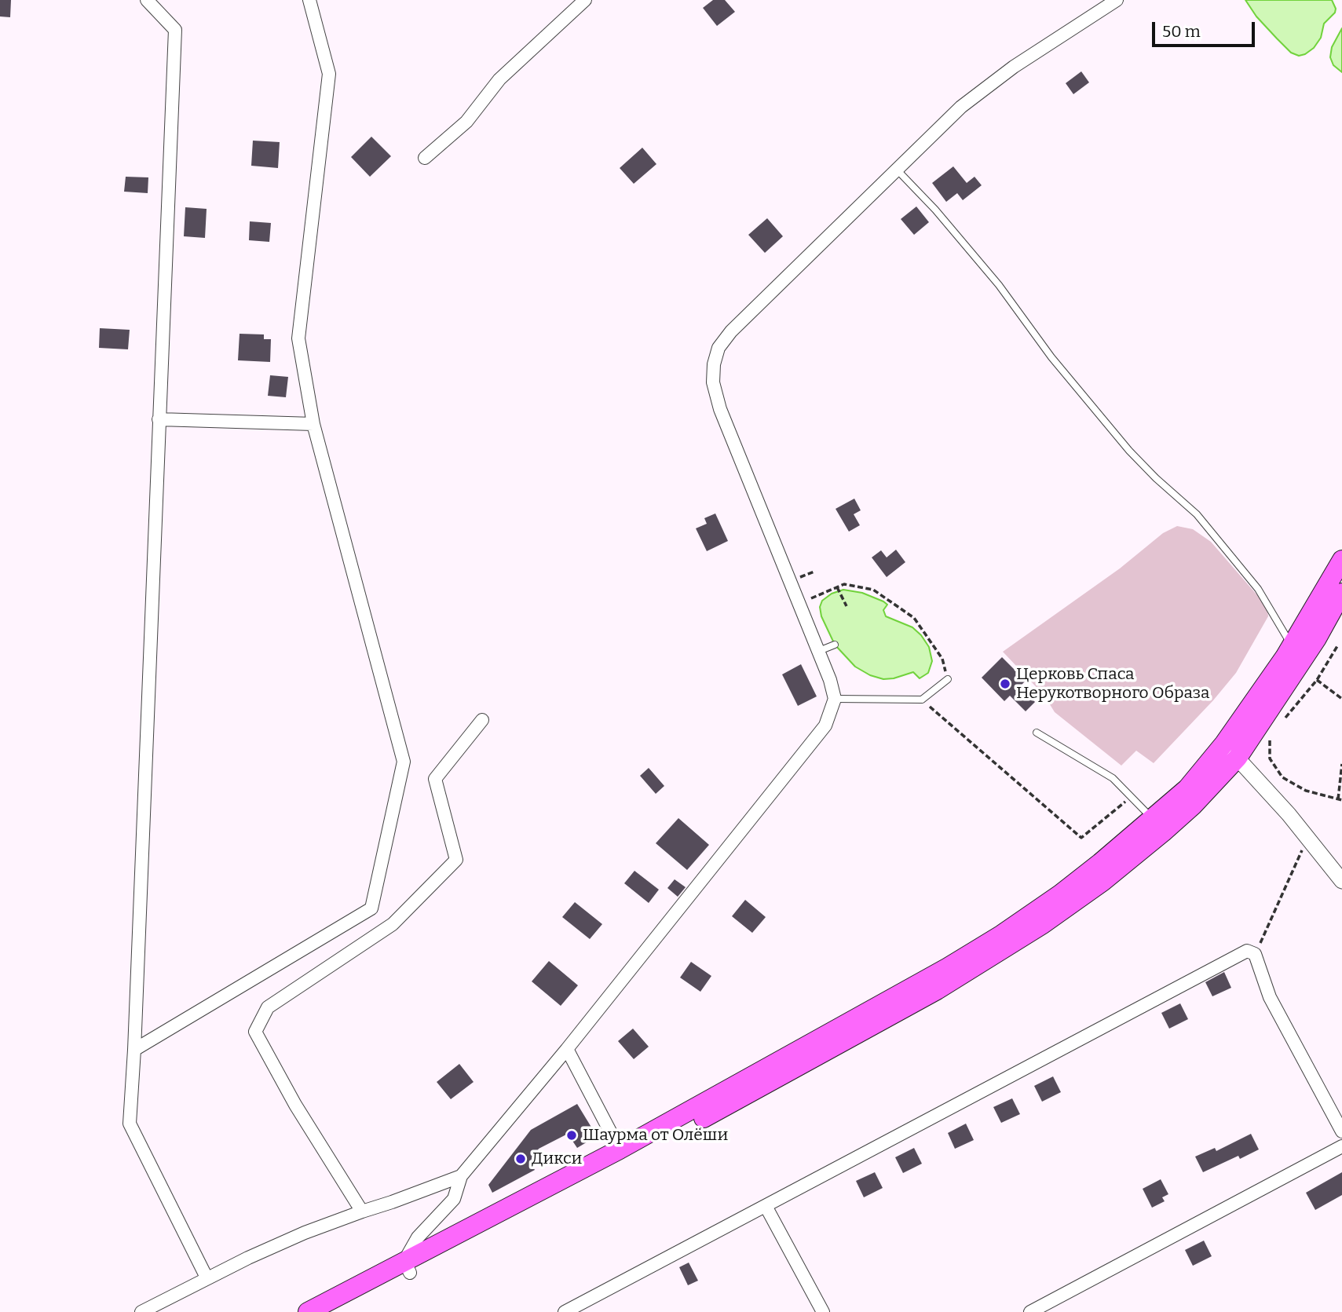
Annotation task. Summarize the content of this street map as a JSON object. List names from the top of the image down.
{
  "places": ["Церковь Спаса Нерукотворного Образа", "Шаурма от Олёши", "Дикси"],
  "scale_bar": "50 m"
}
